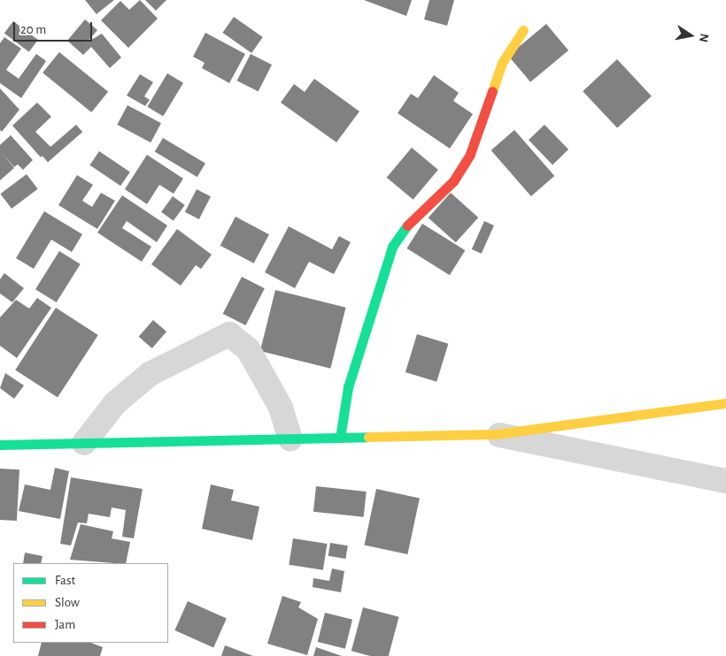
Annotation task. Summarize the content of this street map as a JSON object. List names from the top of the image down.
{
  "legend": ["Fast", "Slow", "Jam"],
  "scale_bar": "20 m",
  "north": "right"
}
